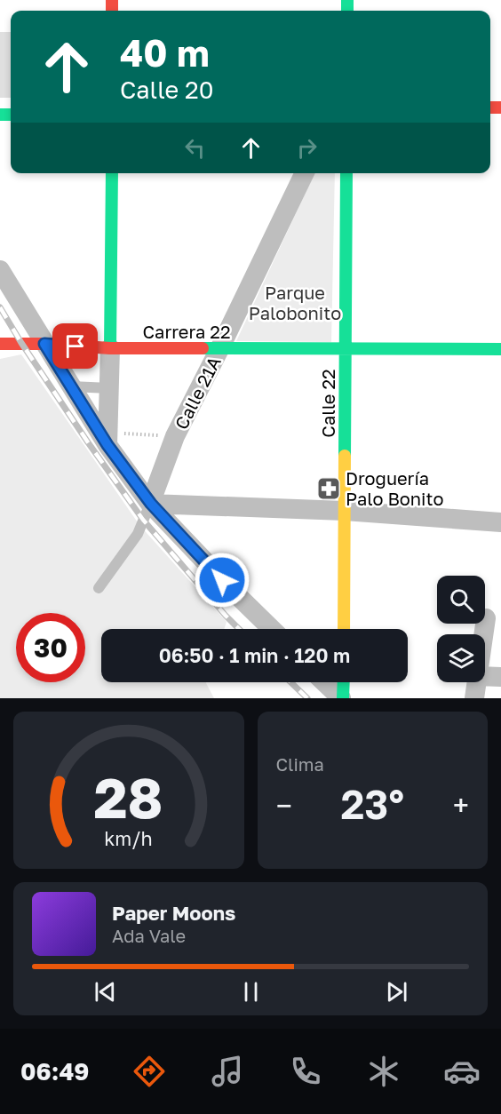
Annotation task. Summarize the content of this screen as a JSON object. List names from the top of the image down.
{
  "streets": {
    "street": ["Carrera 22", "Calle 21A", "Calle 22"]
  },
  "crossings": [
    ["Carrera 22", "Calle 21A"],
    ["Carrera 22", "Calle 22"]
  ],
  "parks": ["Parque Palobonito"],
  "places": {
    "pharmacy": ["Droguería Palo Bonito"]
  },
  "page": {
    "turn": ["40 m", "Calle 20"],
    "limit": "30",
    "trip": "06:50 · 1 min · 120 m",
    "tile": "Clima",
    "heat": ["−", "23°", "+"],
    "song": ["Paper Moons", "Ada Vale"],
    "tabs": "06:49",
    "gauge": ["28", "km/h"]
  }
}
